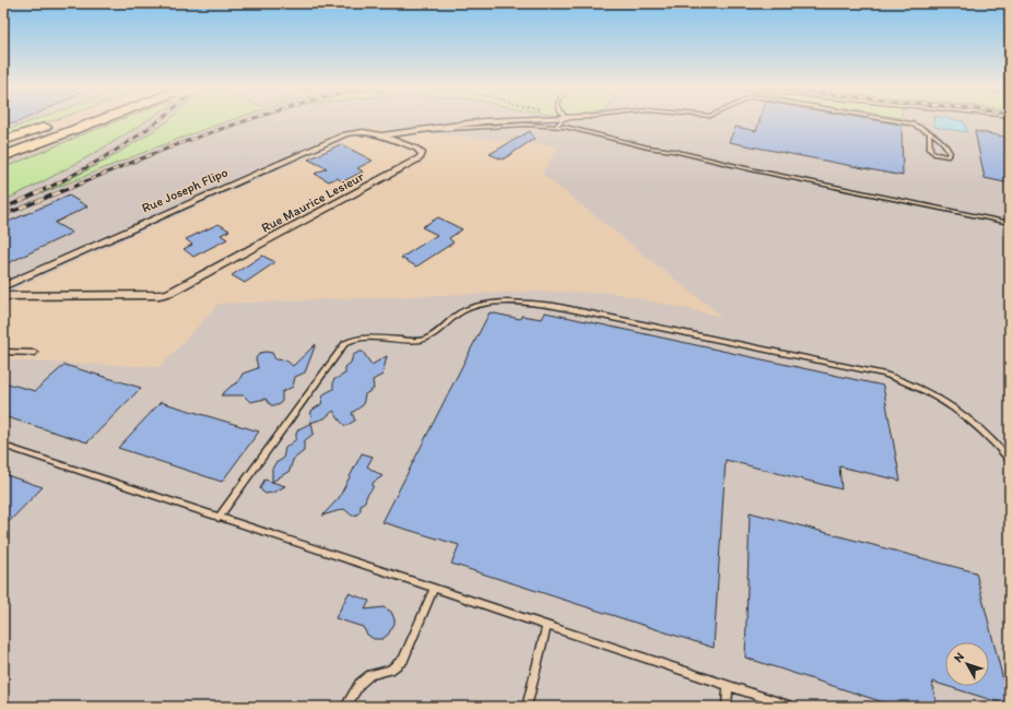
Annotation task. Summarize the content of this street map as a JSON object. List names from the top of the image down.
{
  "streets": {
    "street": ["Rue Joseph Flipo", "Rue Maurice Lesieur"]
  },
  "crossings": [
    ["Rue Joseph Flipo", "Rue Maurice Lesieur"]
  ],
  "north": "top left"
}
